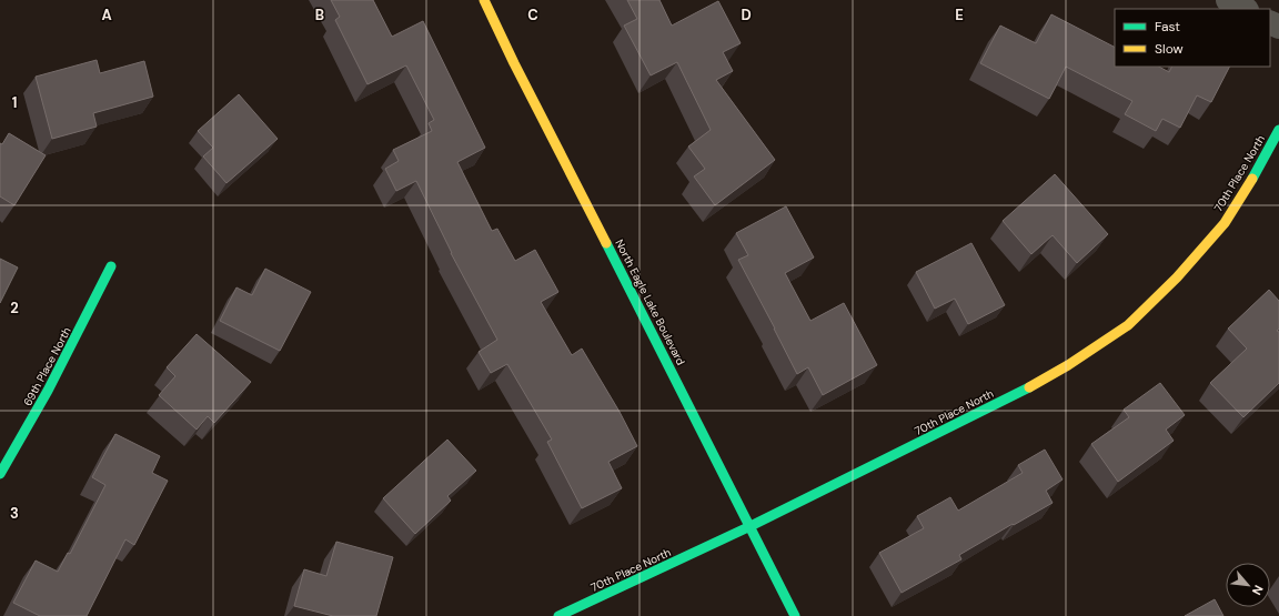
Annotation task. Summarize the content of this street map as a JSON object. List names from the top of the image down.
{
  "streets": {
    "street": ["70th Place North", "North Eagle Lake Boulevard", "69th Place North"]
  },
  "crossings": [
    ["70th Place North", "North Eagle Lake Boulevard"]
  ],
  "legend": ["Fast", "Slow"],
  "north": "bottom right",
  "grid": {
    "columns": [
      "A",
      "B",
      "C",
      "D",
      "E"
    ],
    "rows": ["1", "2", "3"]
  }
}
